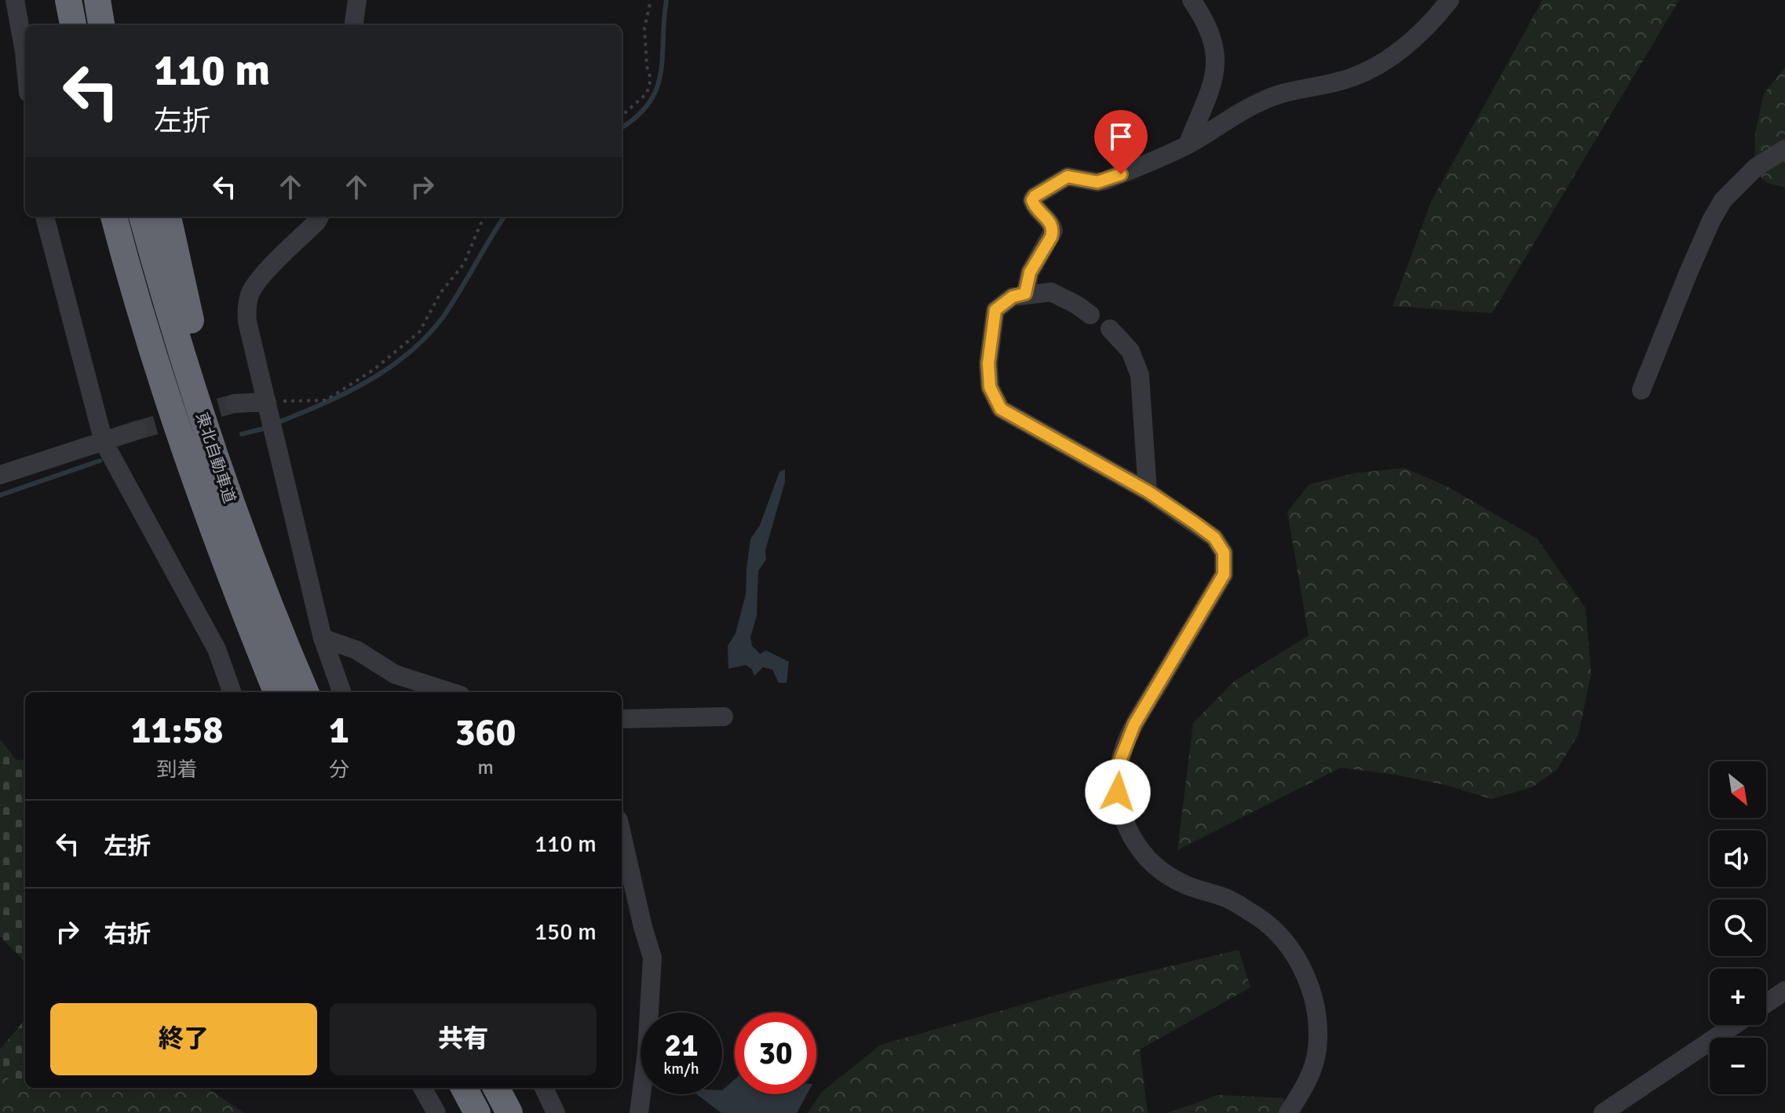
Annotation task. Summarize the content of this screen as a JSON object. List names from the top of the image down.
{
  "streets": {
    "highway": ["東北自動車道"]
  },
  "north": "bottom right",
  "page": {
    "turn": ["110 m", "左折"],
    "eta": [
      "11:58",
      "到着",
      "1",
      "分",
      "360",
      "m"
    ],
    "map_buttons": ["+", "−"],
    "list": [
      {
        "name": "左折",
        "value": "110 m"
      },
      {
        "name": "右折",
        "value": "150 m"
      }
    ],
    "buttons": ["終了", "共有"],
    "speed": "21 km/h",
    "limit": "30"
  }
}
